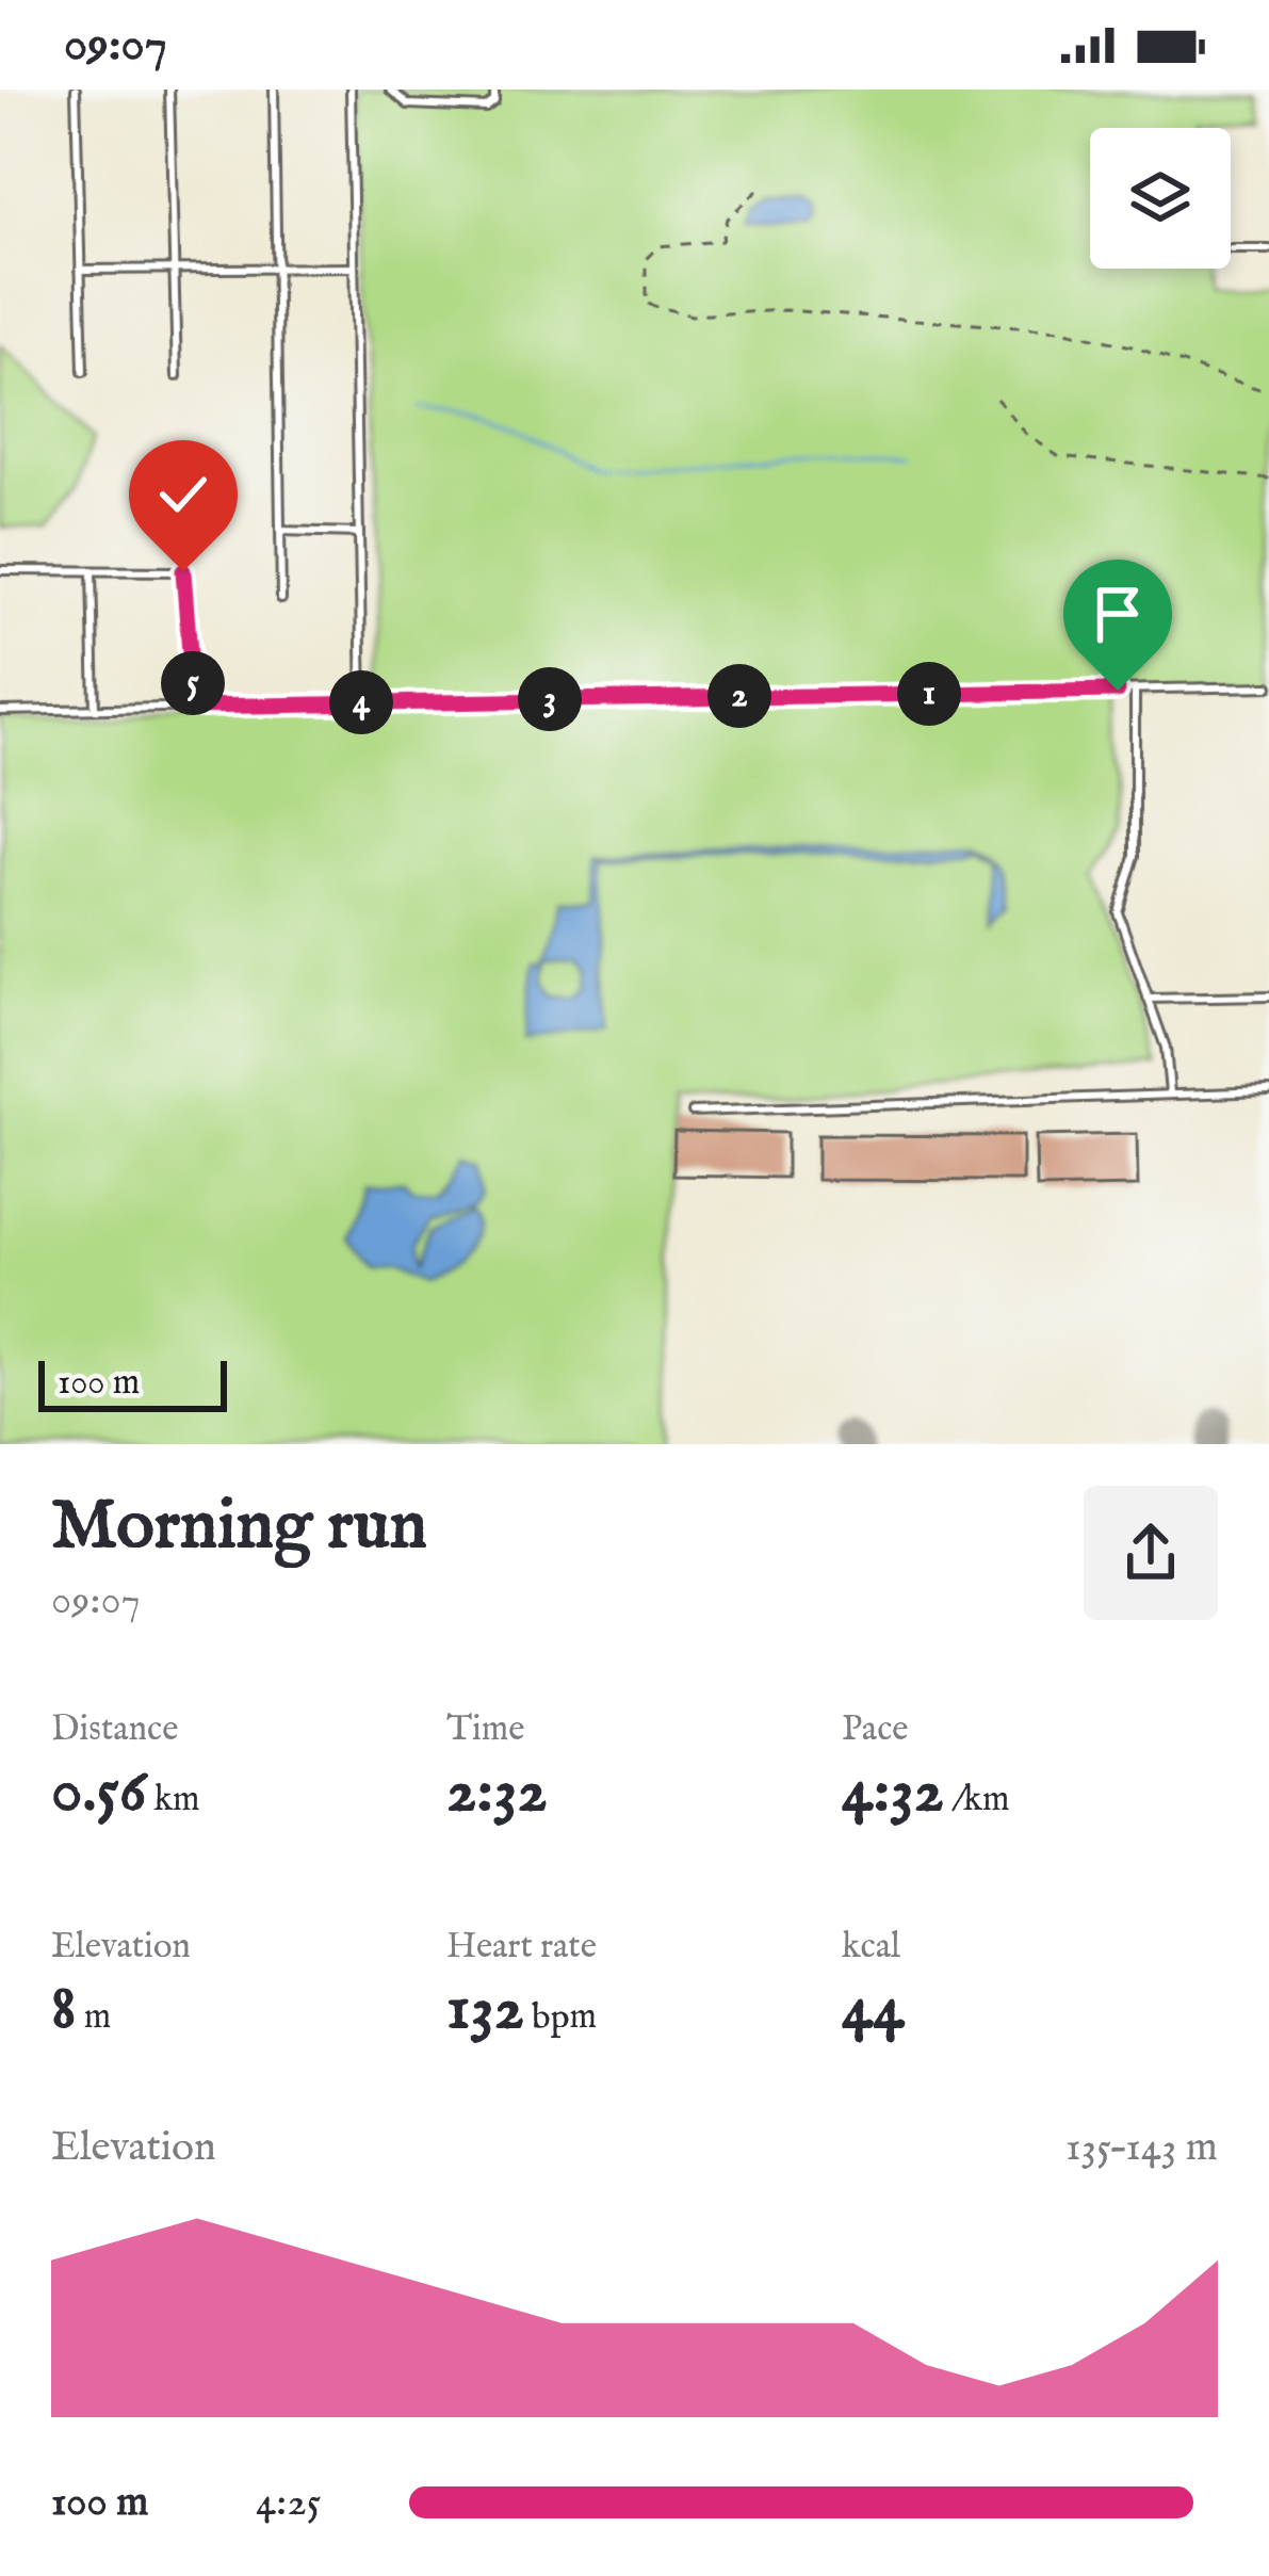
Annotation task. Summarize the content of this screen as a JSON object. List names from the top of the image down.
{
  "scale_bar": "100 m",
  "page": {
    "status": "09:07",
    "pins": [
      "5",
      "1",
      "2",
      "3",
      "4"
    ],
    "scale": "100 m",
    "heading": ["Morning run", "09:07"],
    "stats": [
      ["Distance", "0.56 km"],
      ["Time", "2:32"],
      ["Pace", "4:32 /km"],
      ["Elevation", "8 m"],
      ["Heart rate", "132 bpm"],
      ["kcal", "44"]
    ],
    "chart": ["Elevation", "135–143 m"],
    "list": [
      {
        "name": "100 m",
        "note": "4:25"
      }
    ]
  }
}
